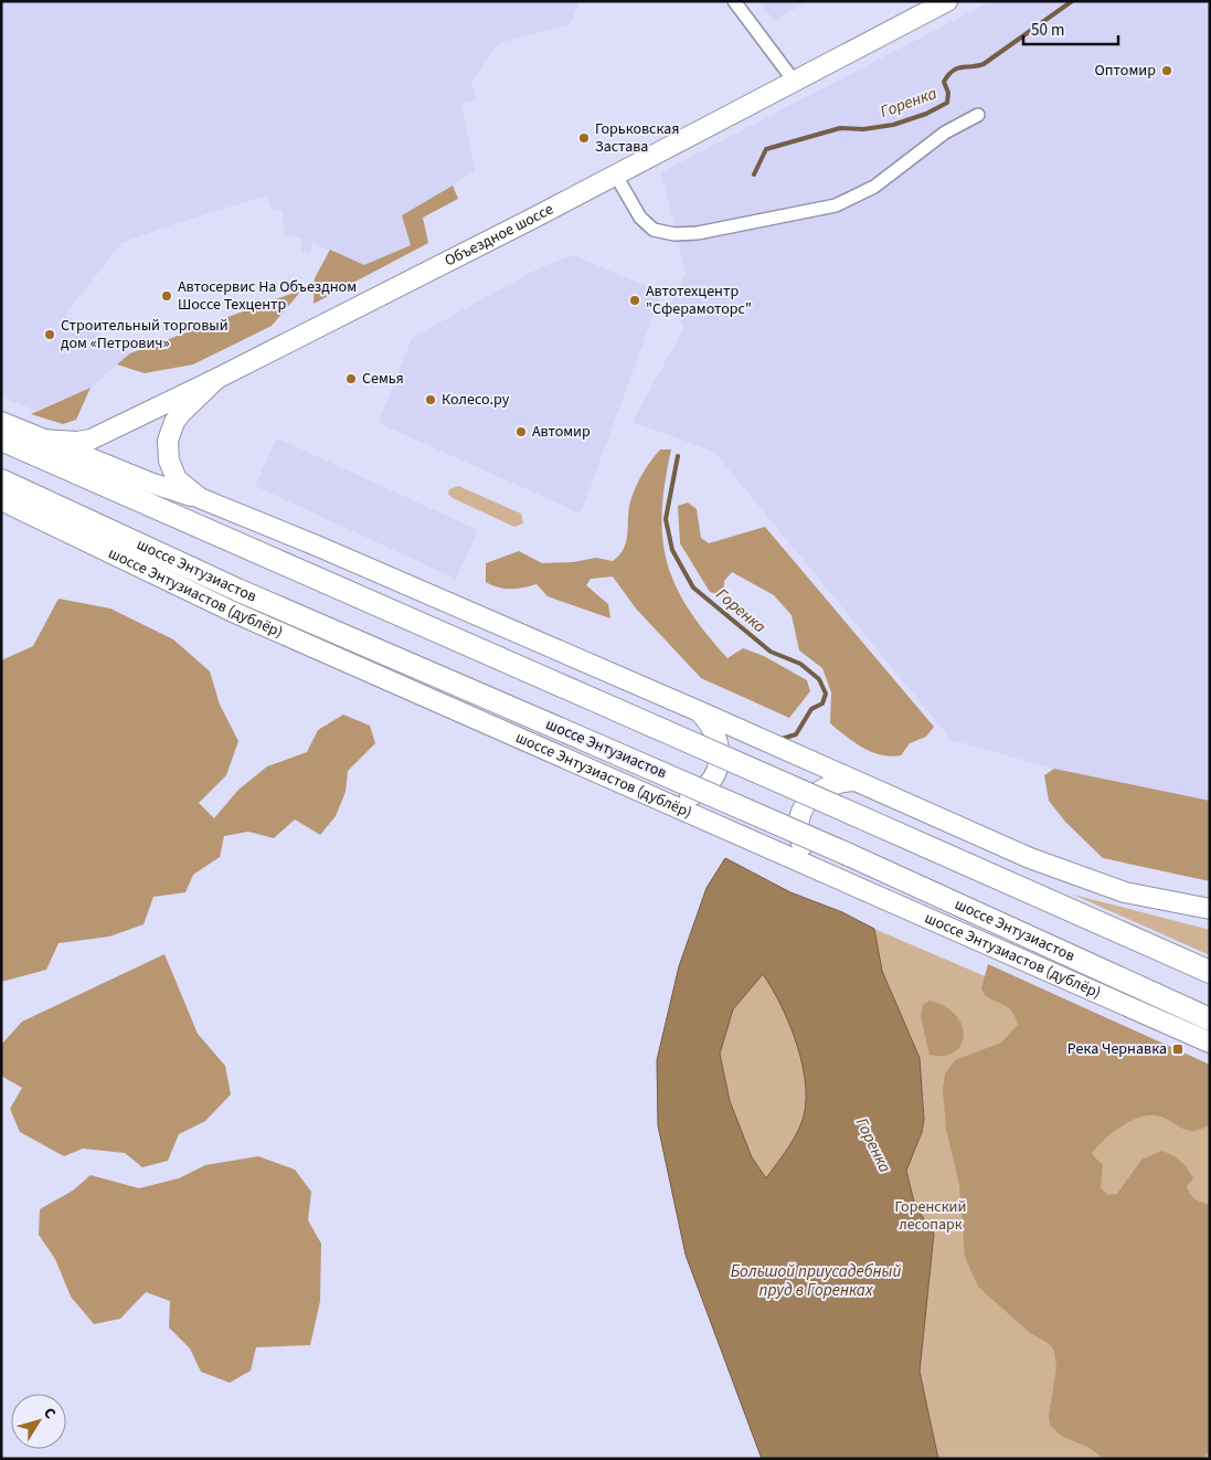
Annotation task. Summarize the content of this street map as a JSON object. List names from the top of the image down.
{
  "streets": {
    "highway": ["шоссе Энтузиастов"],
    "main road": ["Объездное шоссе", "шоссе Энтузиастов (дублёр)"]
  },
  "water": ["Горенка", "Большой приусадебный пруд в Горенках"],
  "parks": ["Горенский лесопарк"],
  "places": {
    "other": [
      "Оптомир",
      "Горьковская Застава",
      "Автосервис На Объездном Шоссе Техцентр",
      "Автотехцентр \"Сферамоторс\"",
      "Строительный торговый дом «Петрович»",
      "Семья",
      "Колесо.ру",
      "Автомир"
    ],
    "transit": ["Река Чернавка"]
  },
  "scale_bar": "50 m",
  "north": "top right"
}
